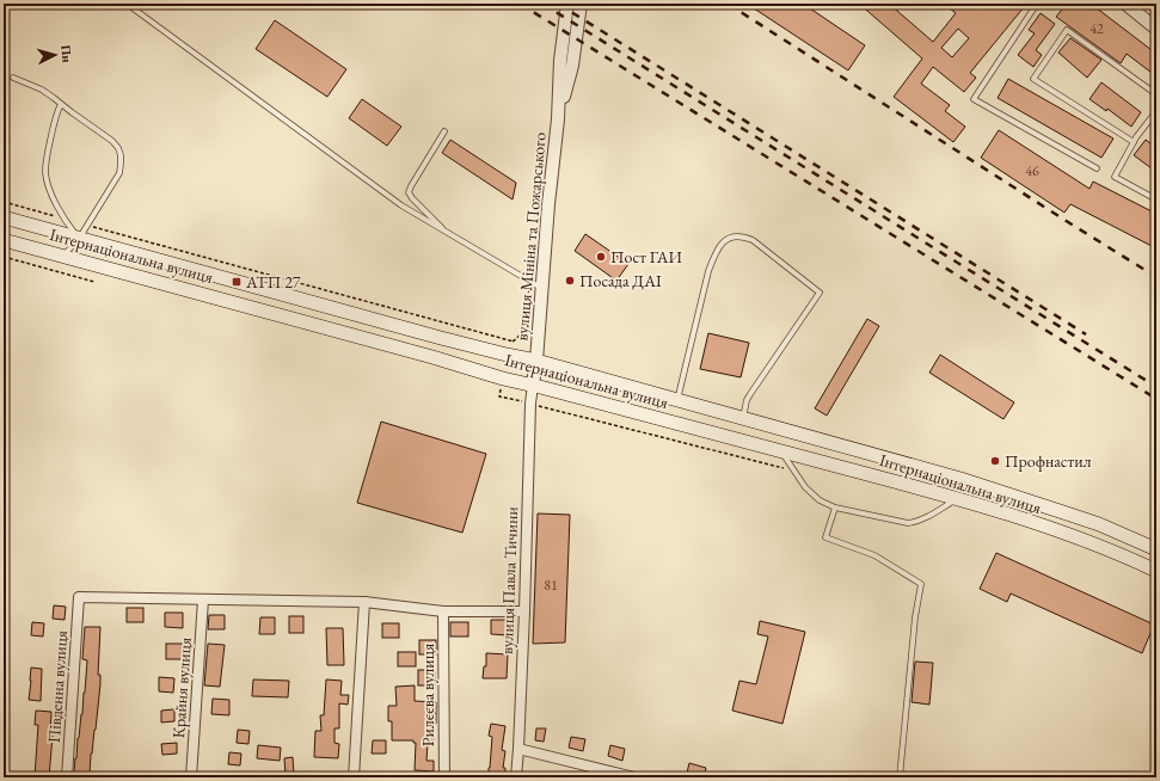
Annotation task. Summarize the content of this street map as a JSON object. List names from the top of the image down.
{
  "streets": {
    "main road": ["Інтернаціональна вулиця"],
    "street": [
      "вулиця Мініна та Пожарського",
      "вулиця Павла Тичини",
      "Південна вулиця",
      "Крайня вулиця",
      "Рилєєва вулиця"
    ]
  },
  "crossings": [
    ["вулиця Мініна та Пожарського", "Інтернаціональна вулиця"],
    ["вулиця Мініна та Пожарського", "вулиця Павла Тичини"],
    ["Інтернаціональна вулиця", "вулиця Павла Тичини"],
    ["Південна вулиця", "Крайня вулиця"]
  ],
  "places": {
    "other": ["Пост ГАИ", "Посада ДАІ", "Профнастил"],
    "transit": ["АТП 27"]
  },
  "house_numbers": ["42", "46", "81"],
  "north": "right"
}
